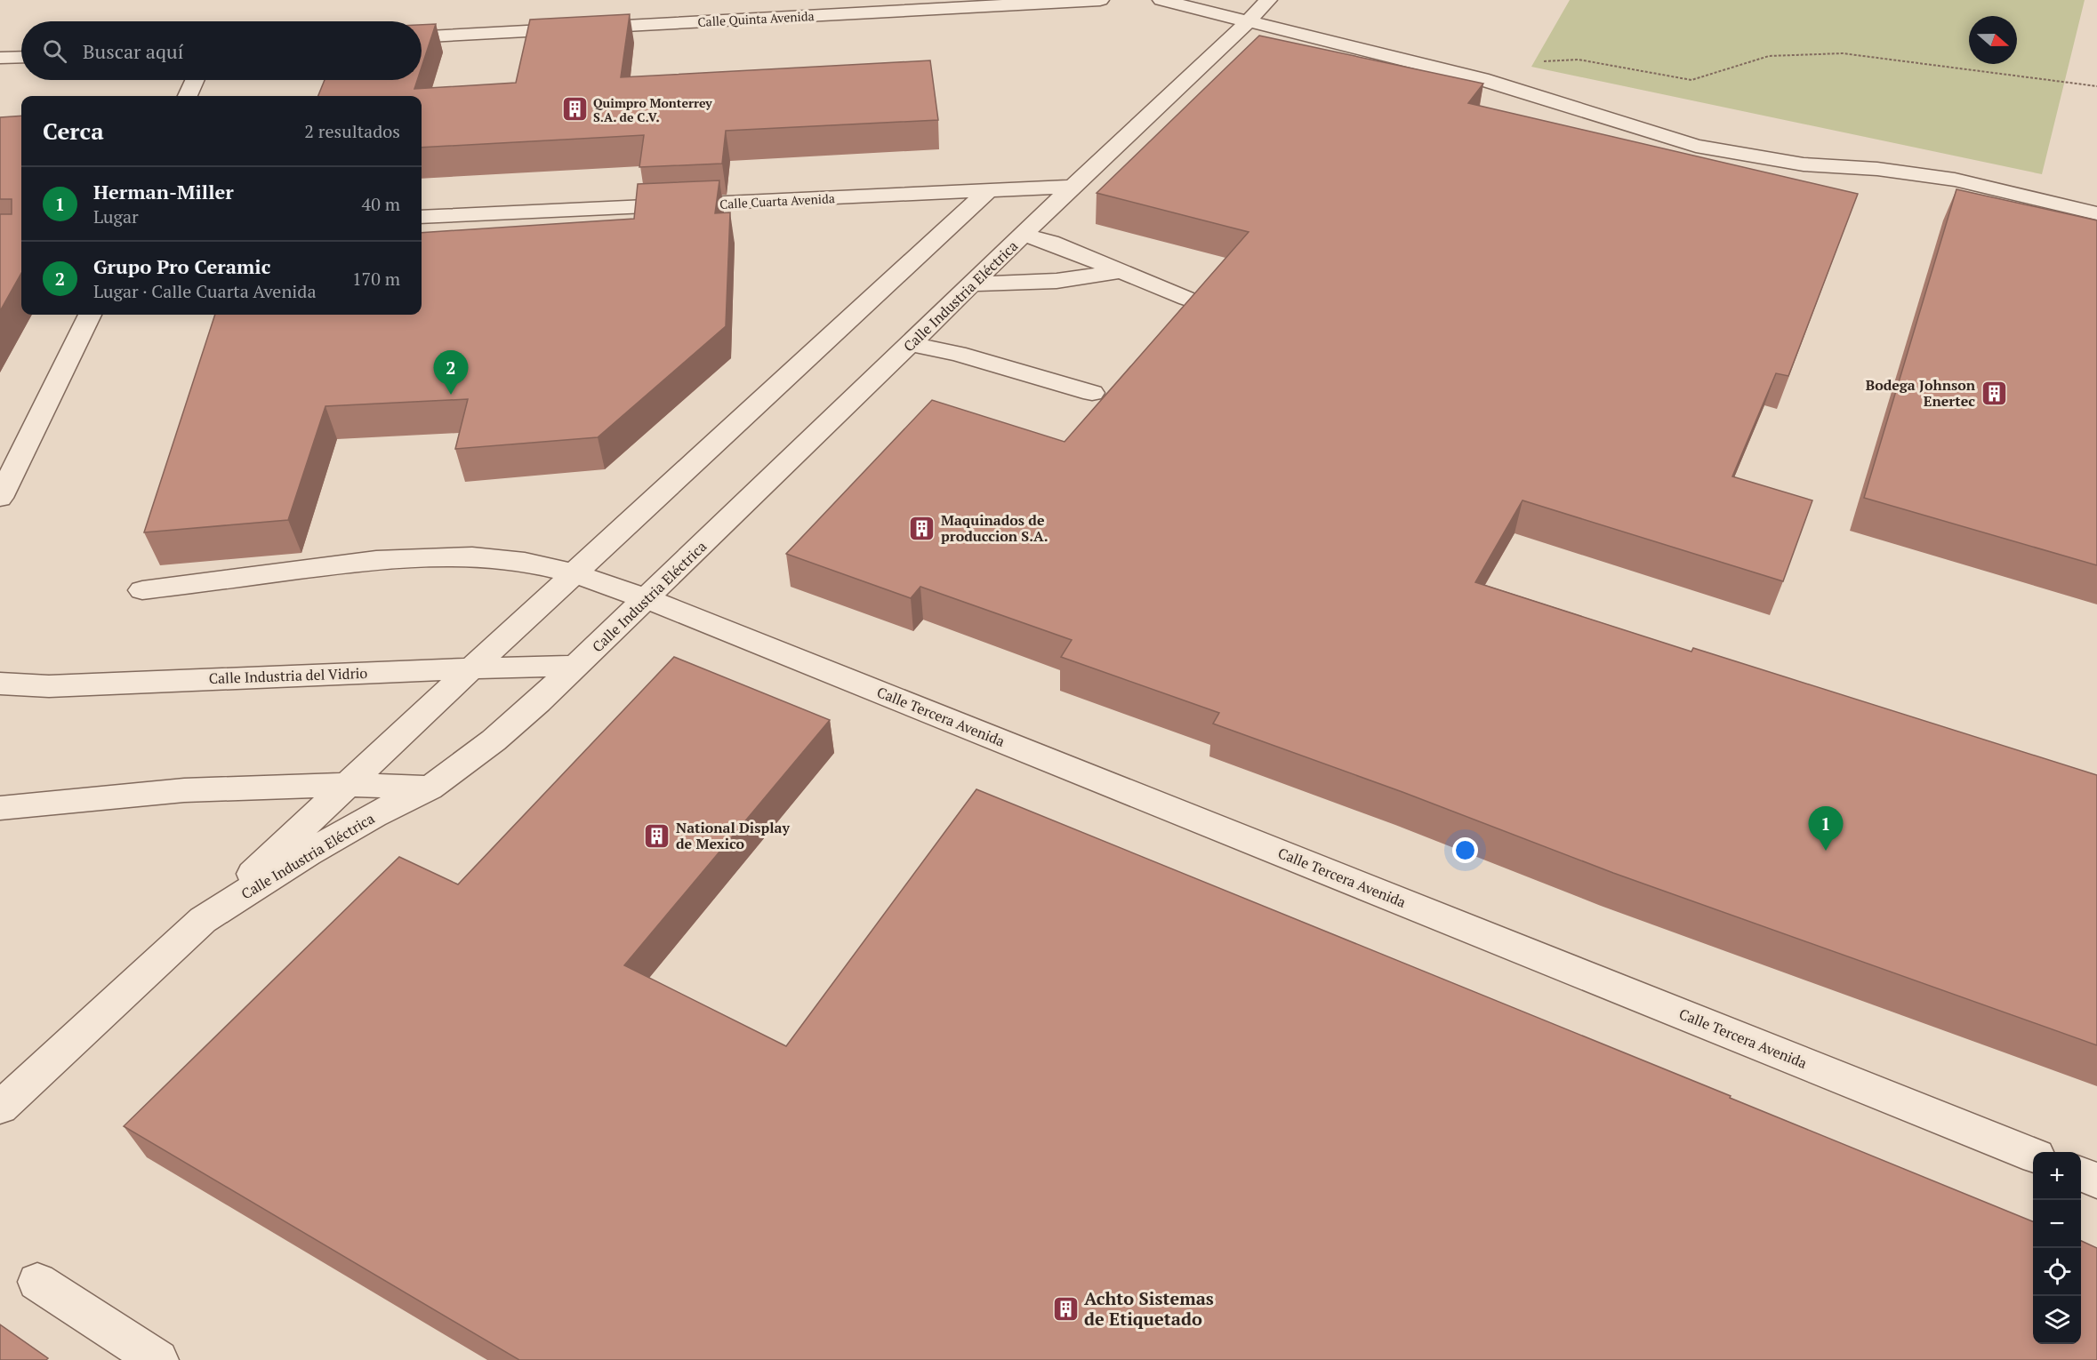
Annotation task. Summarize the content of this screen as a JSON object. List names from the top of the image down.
{
  "streets": {
    "street": [
      "Calle Quinta Avenida",
      "Calle Cuarta Avenida",
      "Calle Industria Eléctrica",
      "Calle Industria del Vidrio",
      "Calle Tercera Avenida"
    ]
  },
  "crossings": [
    ["Calle Cuarta Avenida", "Calle Industria Eléctrica"],
    ["Calle Industria Eléctrica", "Calle Industria del Vidrio"],
    ["Calle Industria Eléctrica", "Calle Tercera Avenida"]
  ],
  "places": {
    "building": [
      "Quimpro Monterrey S.A. de C.V.",
      "Bodega Johnson Enertec",
      "Maquinados de produccion S.A.",
      "National Display de Mexico",
      "Achto Sistemas de Etiquetado"
    ]
  },
  "north": "right",
  "page": {
    "search": "Buscar aquí",
    "heading": ["Cerca", "2 resultados"],
    "list": [
      {
        "mark": "1",
        "name": "Herman-Miller",
        "note": "Lugar",
        "value": "40 m"
      },
      {
        "mark": "2",
        "name": "Grupo Pro Ceramic",
        "note": "Lugar · Calle Cuarta Avenida",
        "value": "170 m"
      }
    ],
    "pins": ["2", "1"],
    "map_buttons": ["+", "−"]
  }
}
